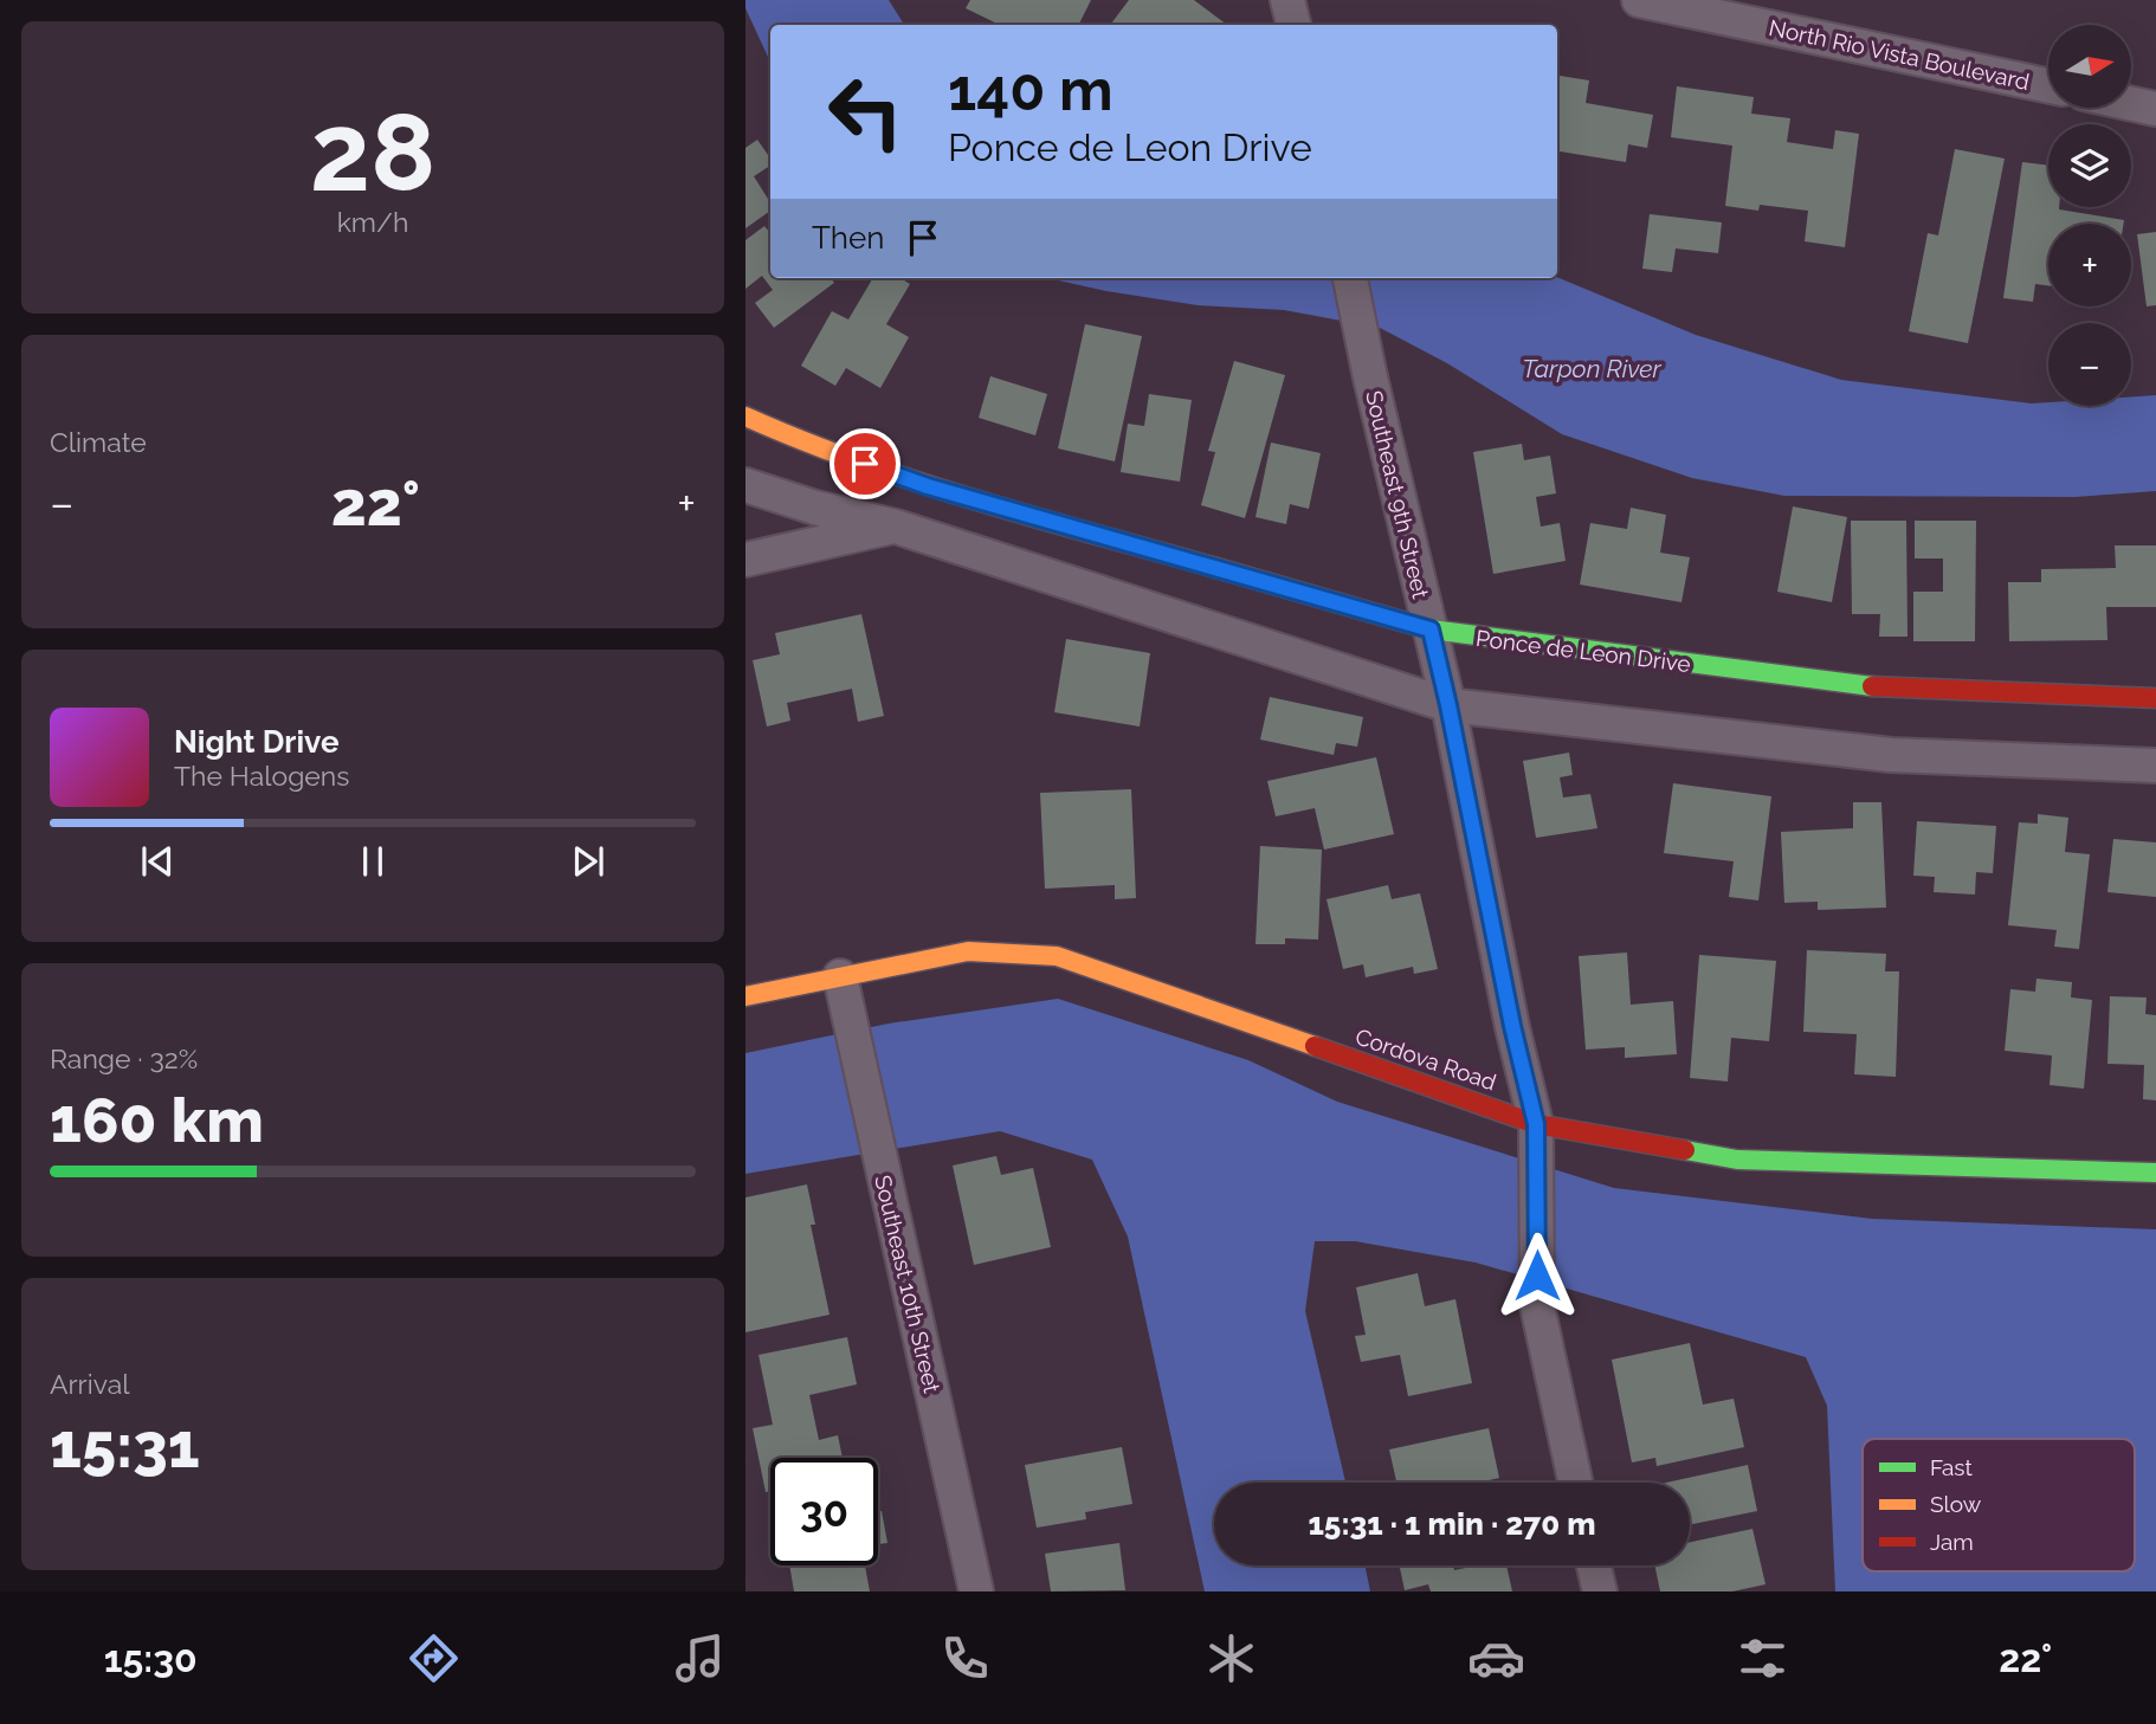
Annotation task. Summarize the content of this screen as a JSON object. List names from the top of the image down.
{
  "streets": {
    "street": [
      "North Rio Vista Boulevard",
      "Southeast 9th Street",
      "Ponce de Leon Drive",
      "Cordova Road",
      "Southeast 10th Street"
    ]
  },
  "crossings": [
    ["Southeast 9th Street", "Ponce de Leon Drive"],
    ["Southeast 9th Street", "Cordova Road"],
    ["Cordova Road", "Southeast 10th Street"]
  ],
  "water": ["Tarpon River"],
  "legend": ["Fast", "Slow", "Jam"],
  "north": "right",
  "page": {
    "tile": [
      ["28", "km/h"],
      "Climate",
      ["Range · 32%", "160 km"],
      ["Arrival", "15:31"]
    ],
    "map_buttons": ["+", "−"],
    "turn": ["140 m", "Ponce de Leon Drive"],
    "then": "Then",
    "heat": ["−", "22°", "+"],
    "song": ["Night Drive", "The Halogens"],
    "limit": "30",
    "trip": "15:31 · 1 min · 270 m",
    "tabs": ["15:30", "22°"]
  }
}
